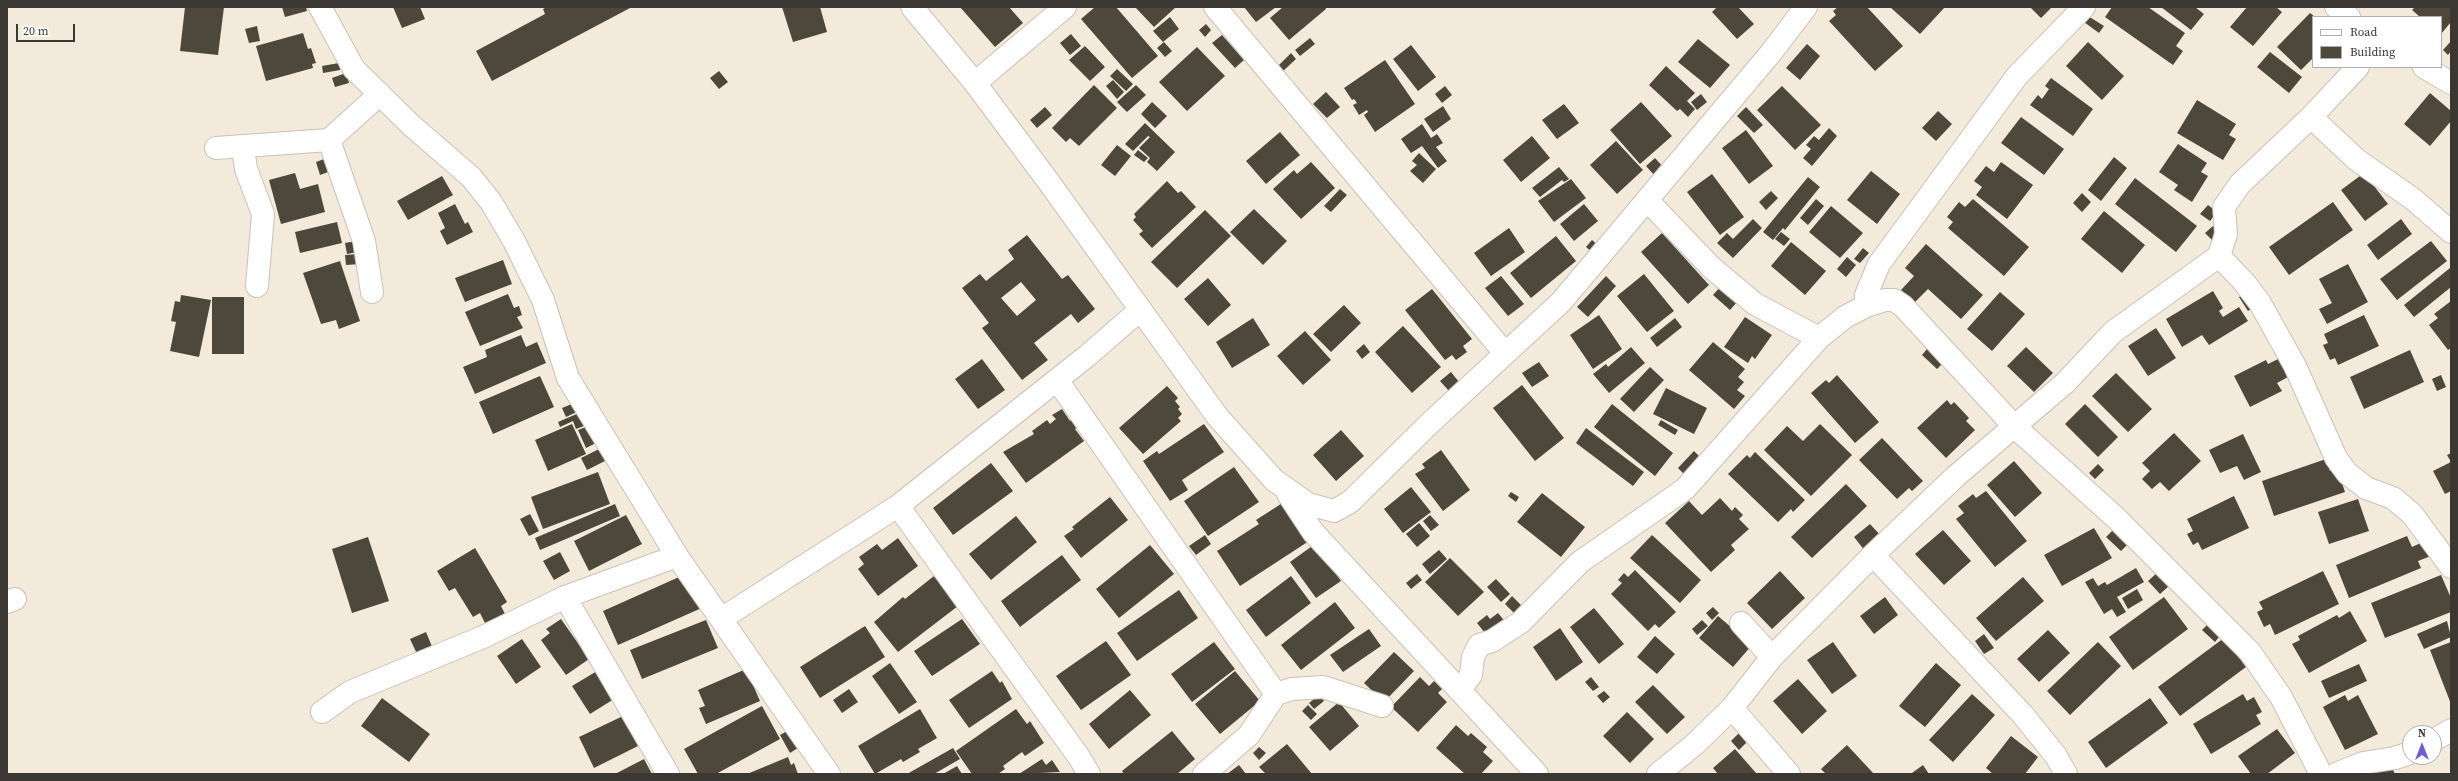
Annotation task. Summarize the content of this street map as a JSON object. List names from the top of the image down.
{
  "legend": ["Road", "Building"],
  "scale_bar": "20 m",
  "north": "top"
}
